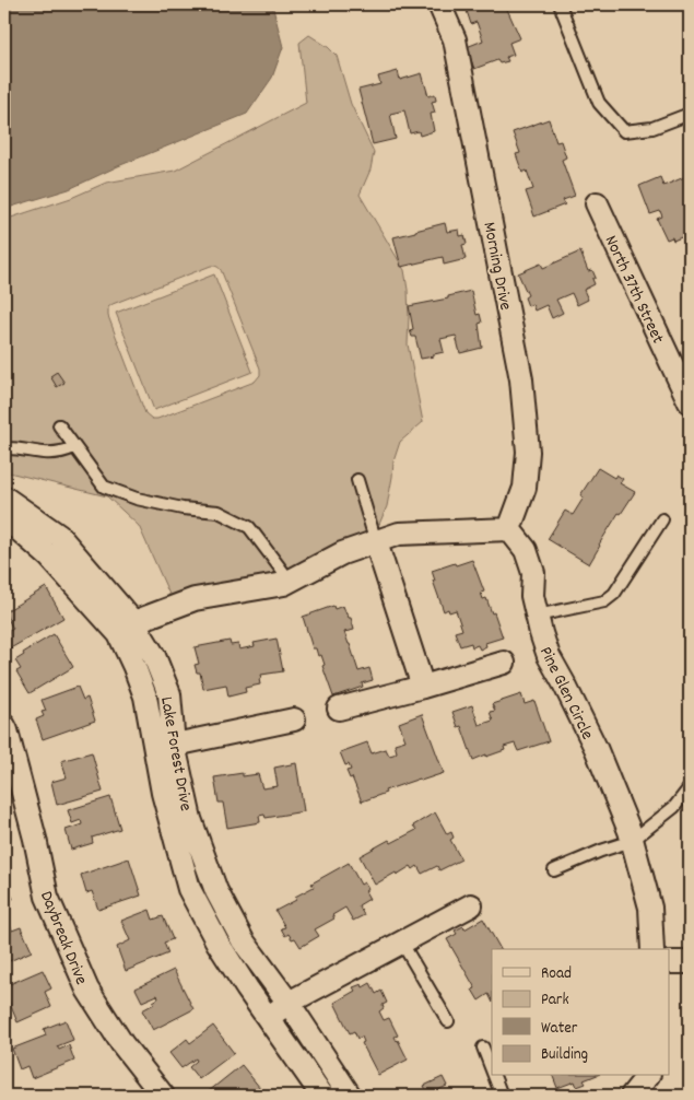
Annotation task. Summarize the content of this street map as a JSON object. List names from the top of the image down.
{
  "streets": {
    "street": [
      "Morning Drive",
      "North 37th Street",
      "Pine Glen Circle",
      "Lake Forest Drive",
      "Daybreak Drive"
    ]
  },
  "crossings": [
    ["Morning Drive", "Pine Glen Circle"]
  ],
  "legend": [
    "Road",
    "Park",
    "Water",
    "Building"
  ]
}
